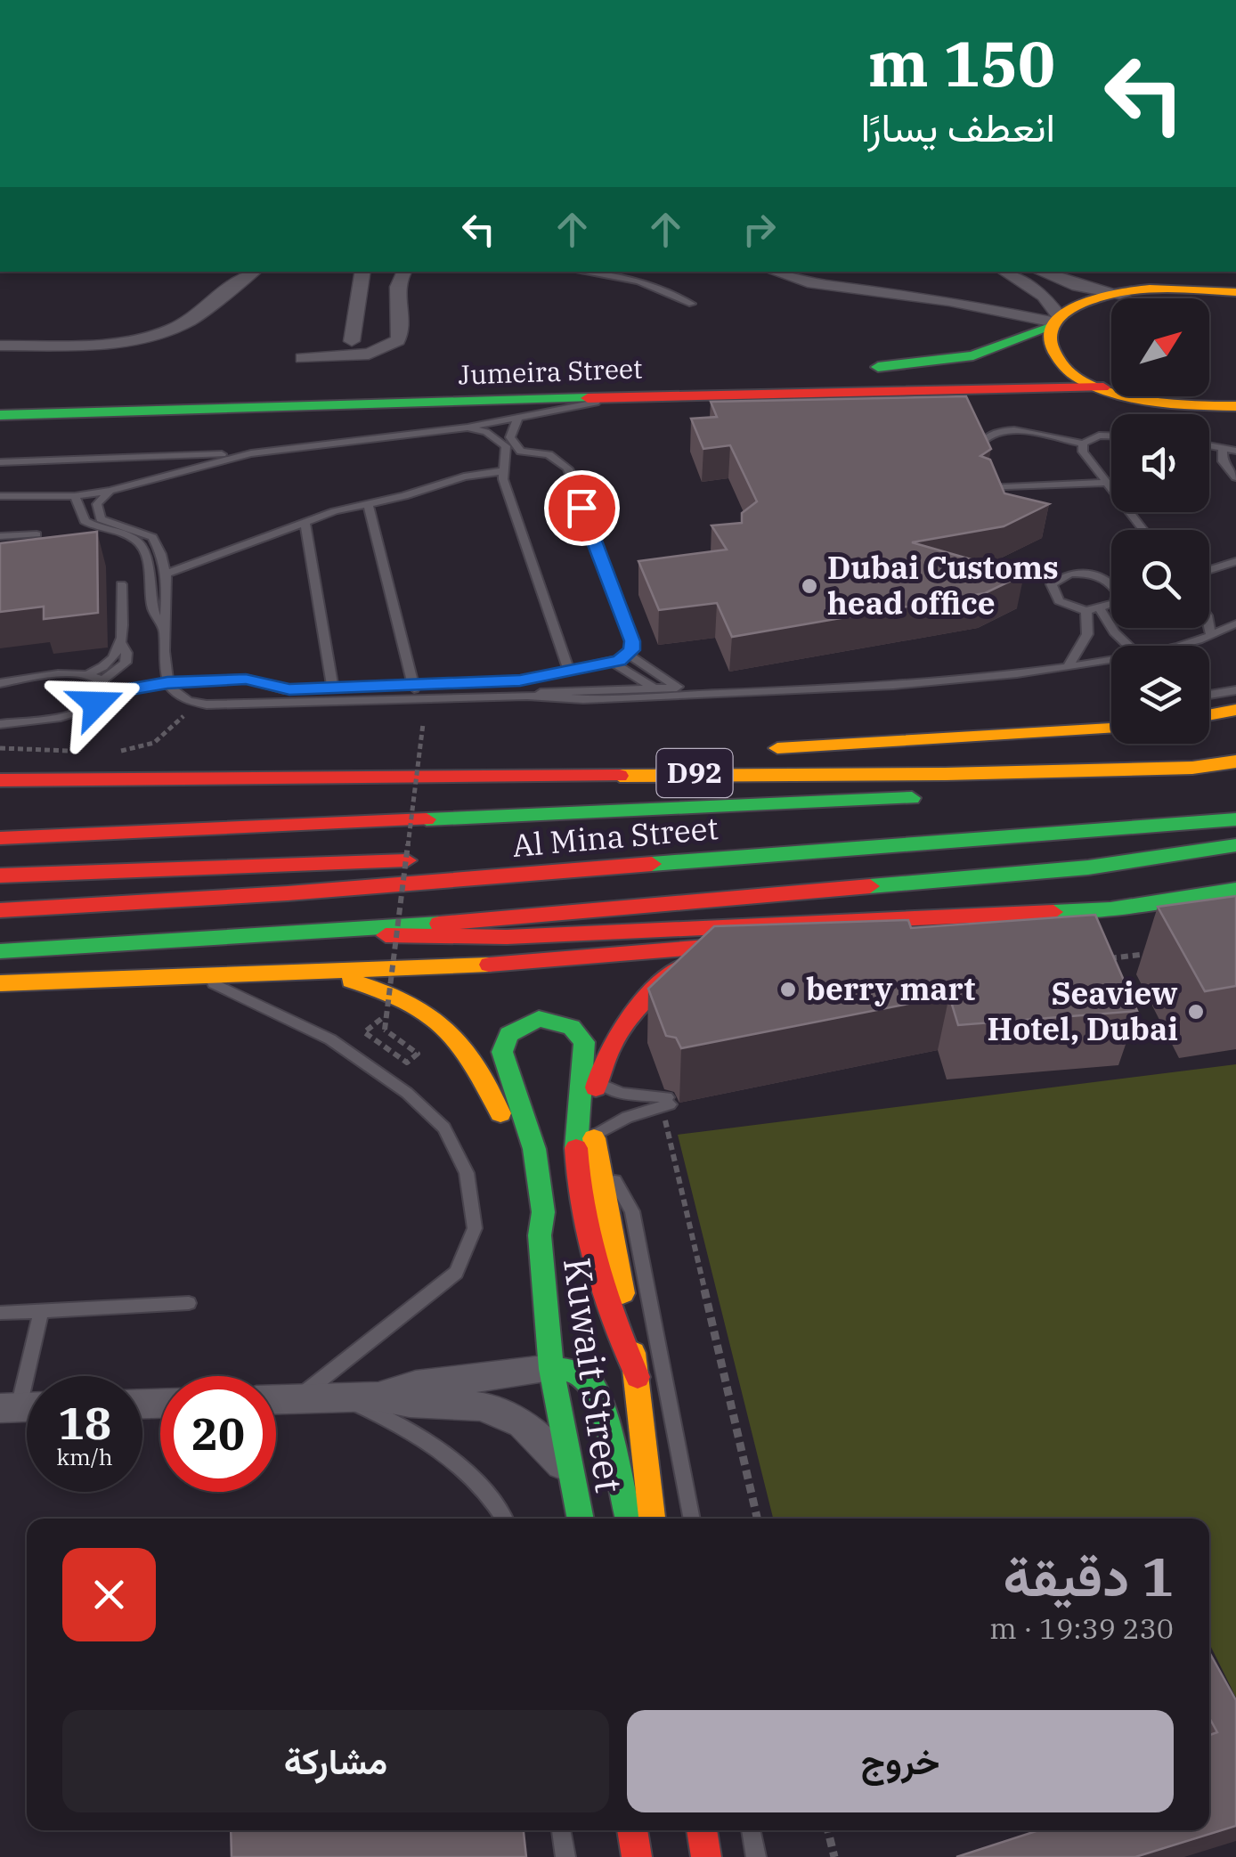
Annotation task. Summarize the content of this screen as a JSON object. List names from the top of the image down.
{
  "streets": {
    "main road": [
      "Jumeira Street",
      "D92",
      "Al Mina Street",
      "Kuwait Street"
    ]
  },
  "places": ["Dubai Customs head office", "berry mart", "Seaview Hotel, Dubai"],
  "north": "top right",
  "page": {
    "turn": ["150 m", "انعطف يسارًا"],
    "speed": "18 km/h",
    "limit": "20",
    "heading": ["1 دقيقة", "230 m · 19:39"],
    "buttons": ["خروج", "مشاركة"]
  }
}
